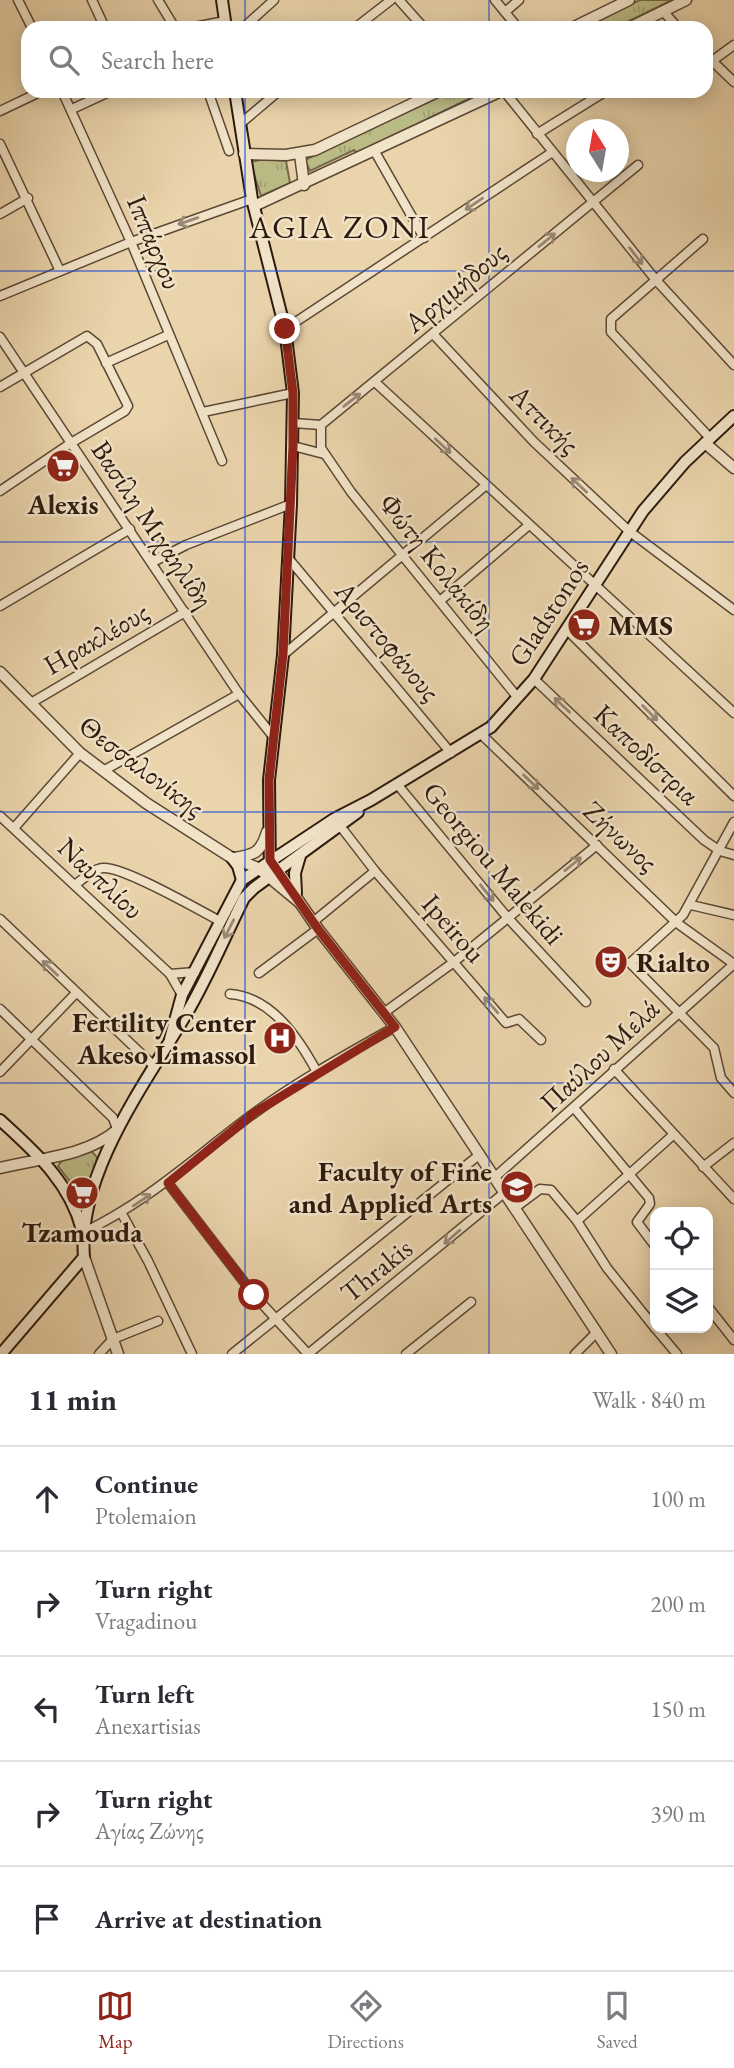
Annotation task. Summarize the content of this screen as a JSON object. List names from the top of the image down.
{
  "streets": {
    "main road": ["Gladstonos"],
    "street": [
      "Ιππάρχου",
      "Αρχιμήδους",
      "Αττικής",
      "Βασίλη Μιχαηλίδη",
      "Φώτη Κολακίδη",
      "Ηρακλέους",
      "Αριστοφάνους",
      "Καποδίστρια",
      "Θεσσαλονίκης",
      "Ζήνωνος",
      "Georgiou Malekidi",
      "Ναυπλίου",
      "Ipeirou",
      "Παύλου Μελά",
      "Thrakis"
    ]
  },
  "crossings": [
    ["Αρχιμήδους", "Αττικής"],
    ["Αρχιμήδους", "Φώτη Κολακίδη"],
    ["Αττικής", "Gladstonos"],
    ["Βασίλη Μιχαηλίδη", "Ηρακλέους"],
    ["Φώτη Κολακίδη", "Gladstonos"],
    ["Gladstonos", "Αριστοφάνους"],
    ["Gladstonos", "Καποδίστρια"],
    ["Gladstonos", "Θεσσαλονίκης"],
    ["Gladstonos", "Ζήνωνος"],
    ["Gladstonos", "Georgiou Malekidi"],
    ["Gladstonos", "Ναυπλίου"],
    ["Gladstonos", "Ipeirou"],
    ["Ηρακλέους", "Θεσσαλονίκης"],
    ["Θεσσαλονίκης", "Παύλου Μελά"],
    ["Θεσσαλονίκης", "Thrakis"],
    ["Ζήνωνος", "Παύλου Μελά"]
  ],
  "one_way": [
    "Αρχιμήδους",
    "Ζήνωνος",
    "Georgiou Malekidi",
    "Ipeirou"
  ],
  "districts": ["AGIA ZONI"],
  "places": {
    "supermarket": ["Alexis", "MMS", "Tzamouda"],
    "theatre": ["Rialto"],
    "hospital": ["Fertility Center Akeso Limassol"],
    "school or university": ["Faculty of Fine and Applied Arts"]
  },
  "north": "top",
  "page": {
    "search": "Search here",
    "heading": ["11 min", "Walk · 840 m"],
    "list": [
      ["Continue", "Ptolemaion", "100 m"],
      ["Turn right", "Vragadinou", "200 m"],
      ["Turn left", "Anexartisias", "150 m"],
      ["Turn right", "Αγίας Ζώνης", "390 m"],
      "Arrive at destination"
    ],
    "nav": ["Map", "Directions", "Saved"]
  }
}
